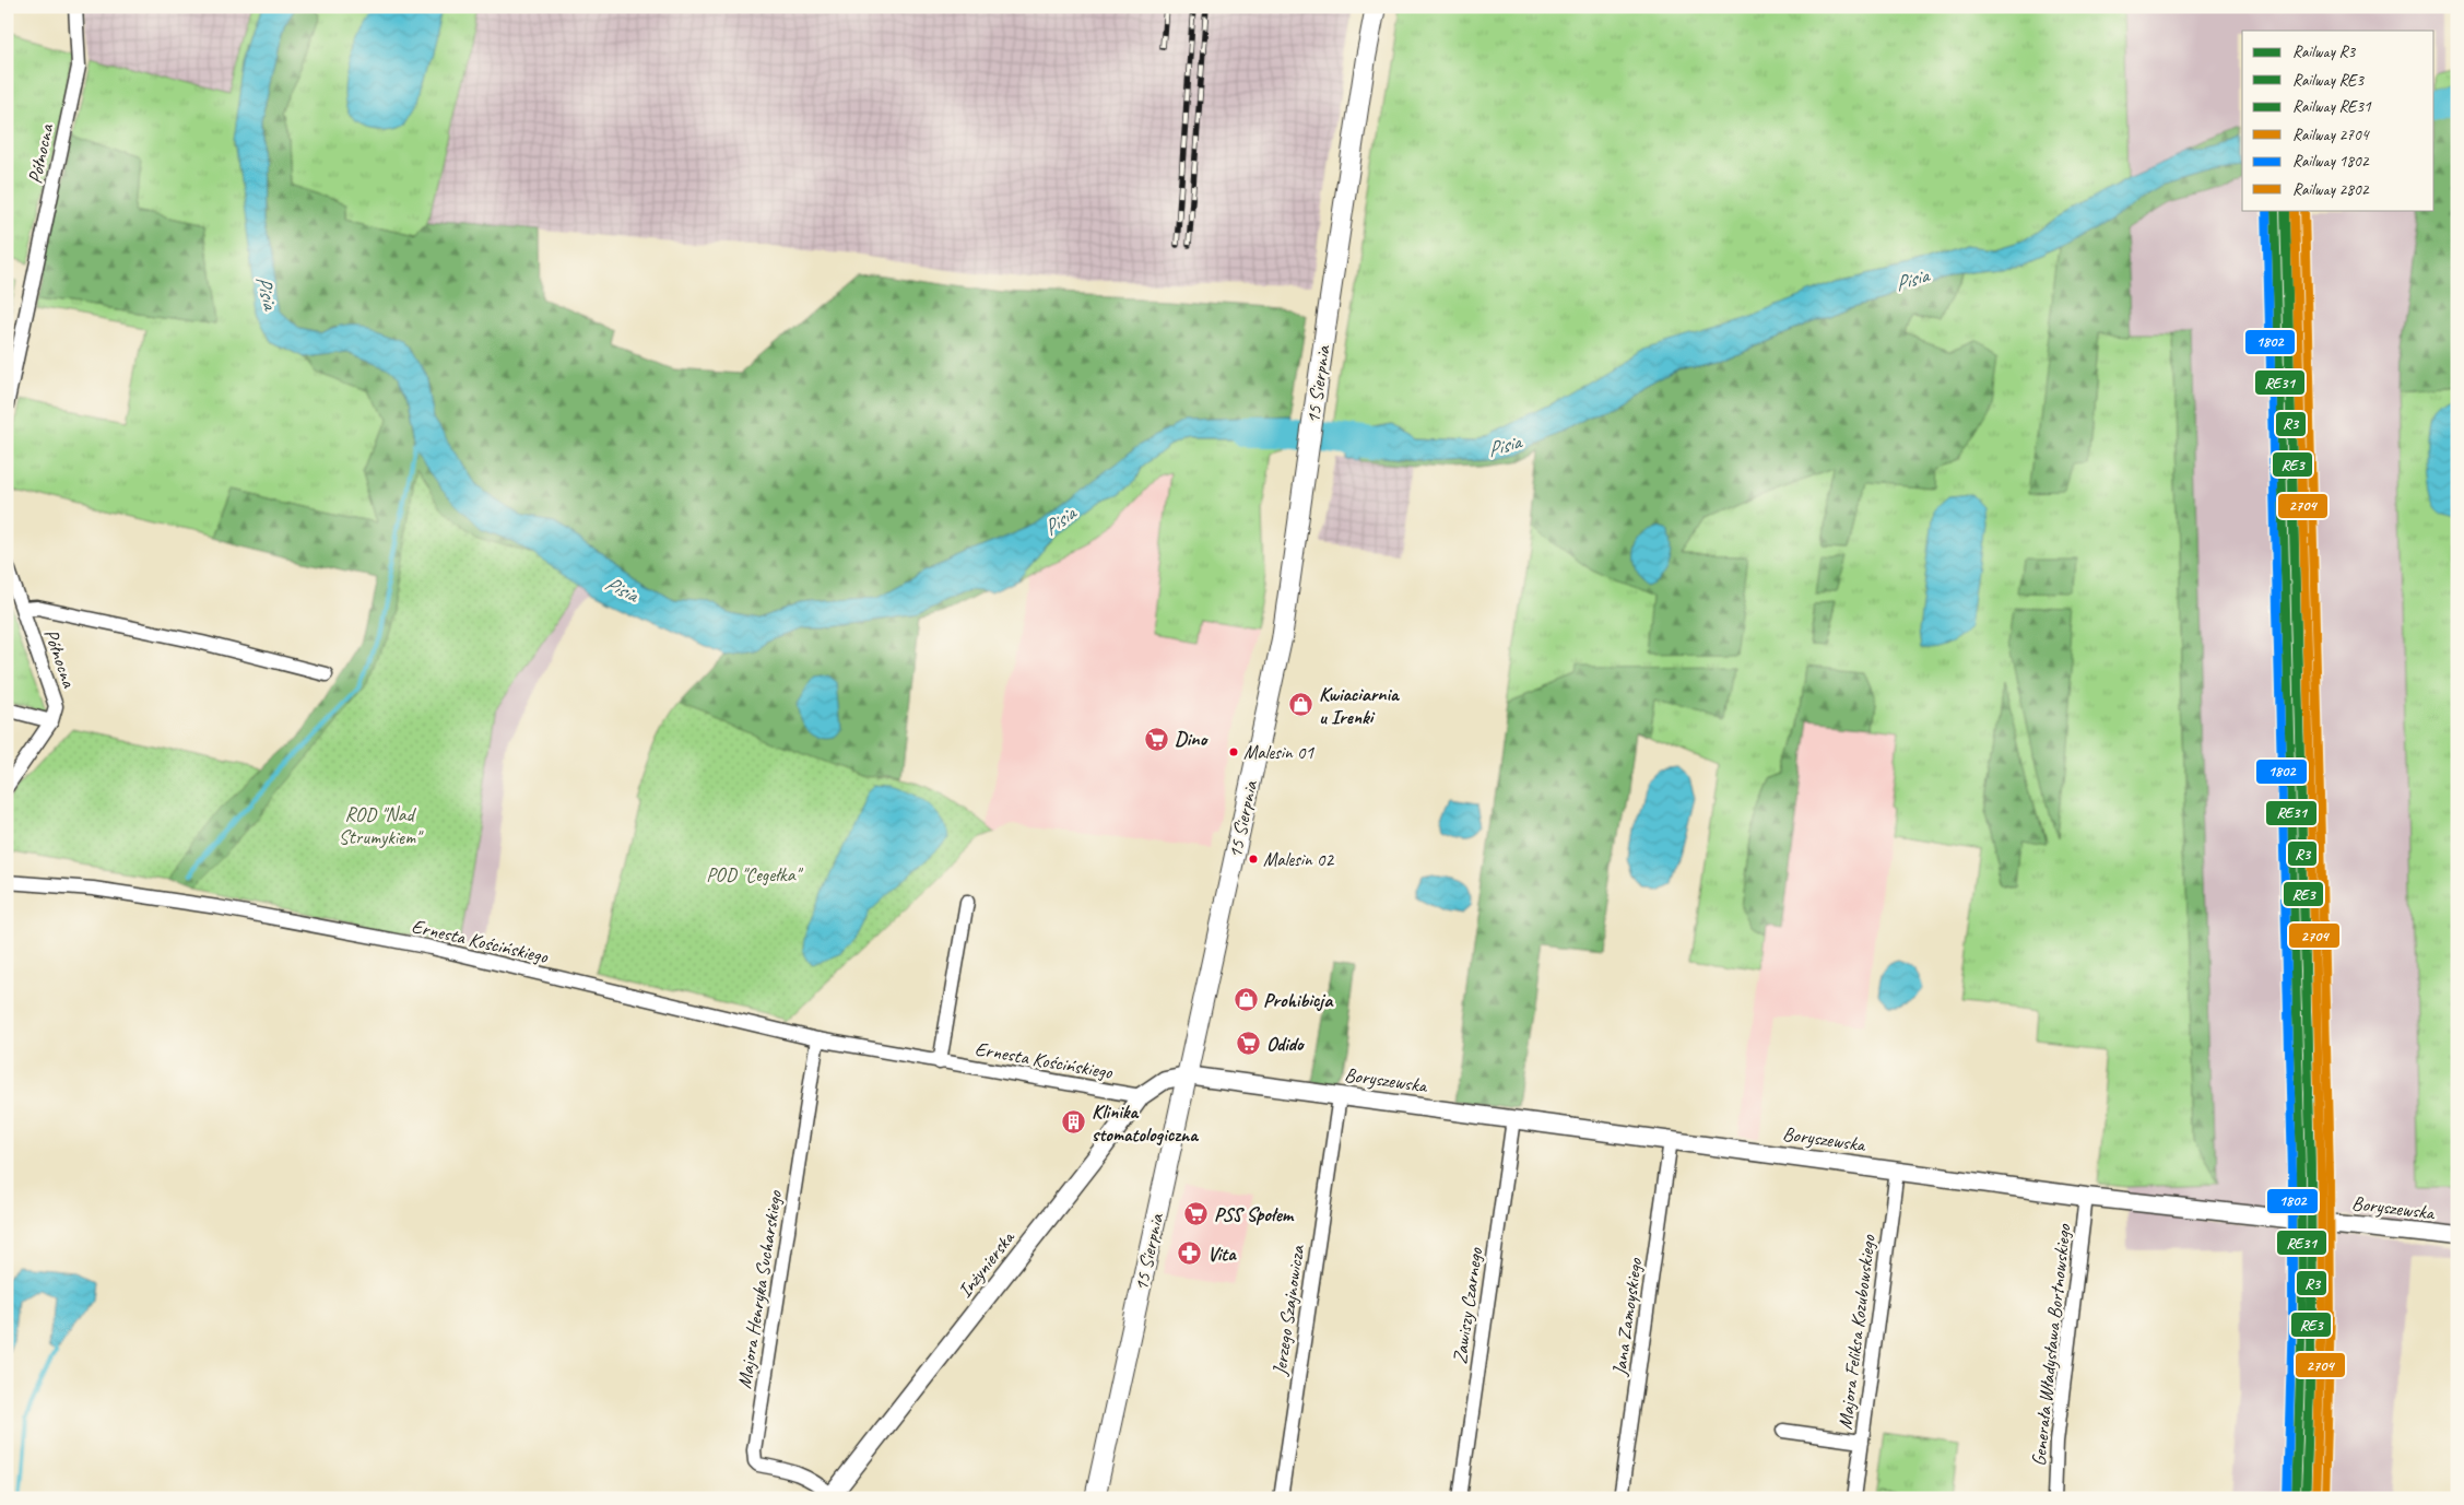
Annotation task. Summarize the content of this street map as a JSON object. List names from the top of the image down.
{
  "streets": {
    "main road": ["15 Sierpnia"],
    "street": [
      "Północna",
      "Ernesta Kościńskiego",
      "Boryszewska",
      "Inżynierska",
      "Majora Henryka Sucharskiego",
      "Zawiszy Czarnego",
      "Jerzego Szajnowicza",
      "Jana Zamoyskiego",
      "Majora Feliksa Kozubowskiego",
      "Generała Władysława Bortnowskiego"
    ]
  },
  "crossings": [
    ["15 Sierpnia", "Boryszewska"],
    ["15 Sierpnia", "Inżynierska"],
    ["Ernesta Kościńskiego", "Inżynierska"],
    ["Ernesta Kościńskiego", "Majora Henryka Sucharskiego"],
    ["Boryszewska", "Inżynierska"],
    ["Boryszewska", "Zawiszy Czarnego"],
    ["Boryszewska", "Jerzego Szajnowicza"],
    ["Boryszewska", "Jana Zamoyskiego"],
    ["Boryszewska", "Majora Feliksa Kozubowskiego"],
    ["Boryszewska", "Generała Władysława Bortnowskiego"],
    ["Inżynierska", "Majora Henryka Sucharskiego"]
  ],
  "water": ["Pisia"],
  "parks": ["ROD \"Nad Strumykiem\"", "POD \"Cegełka\""],
  "places": {
    "shop": ["Kwiaciarnia u Irenki", "Prohibicja"],
    "supermarket": ["Dino", "Odido", "PSS Społem"],
    "other": ["Malesin 01", "Malesin 02"],
    "building": ["Klinika stomatologiczna"],
    "pharmacy": ["Vita"]
  },
  "lines": [
    "rail line R3",
    "rail line RE3",
    "rail line RE31",
    "rail line 2704",
    "rail line 1802",
    "rail line 2802"
  ],
  "legend": [
    "Railway R3",
    "Railway RE3",
    "Railway RE31",
    "Railway 2704",
    "Railway 1802",
    "Railway 2802"
  ]
}
